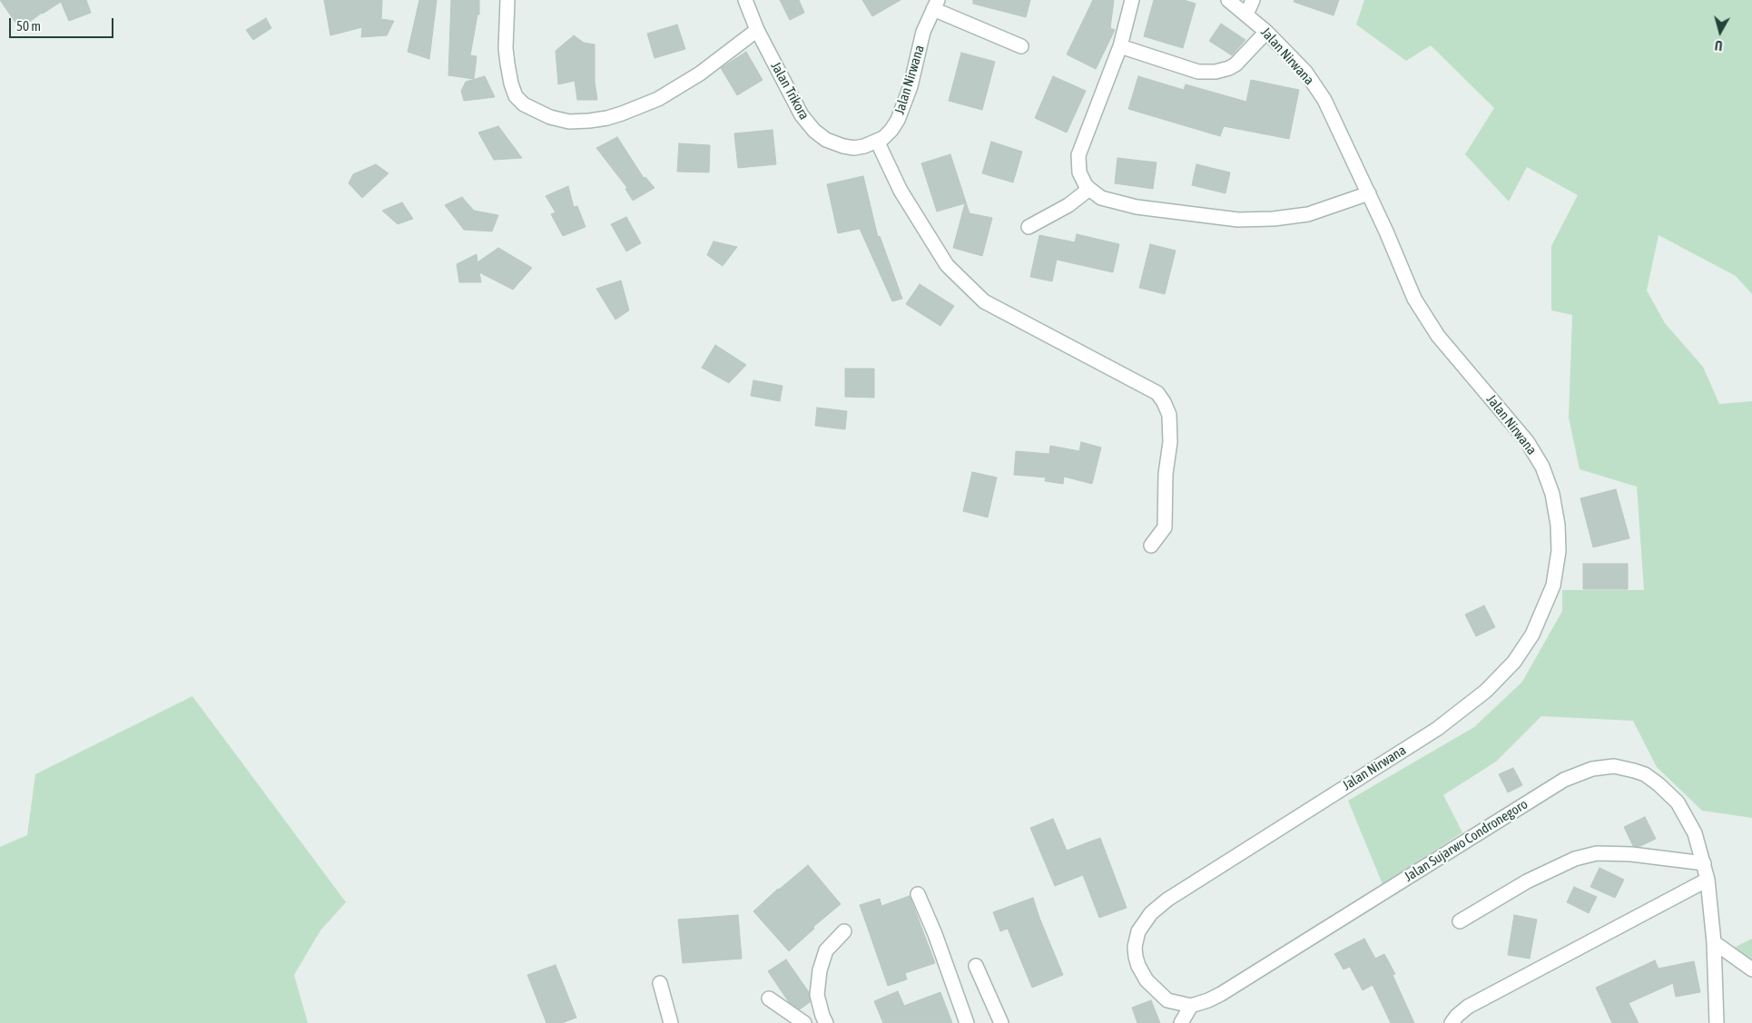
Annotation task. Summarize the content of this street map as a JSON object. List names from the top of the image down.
{
  "streets": {
    "street": ["Jalan Nirwana", "Jalan Trikora", "Jalan Sujarwo Condronegoro"]
  },
  "crossings": [
    ["Jalan Nirwana", "Jalan Trikora"],
    ["Jalan Nirwana", "Jalan Sujarwo Condronegoro"]
  ],
  "scale_bar": "50 m",
  "north": "bottom"
}
